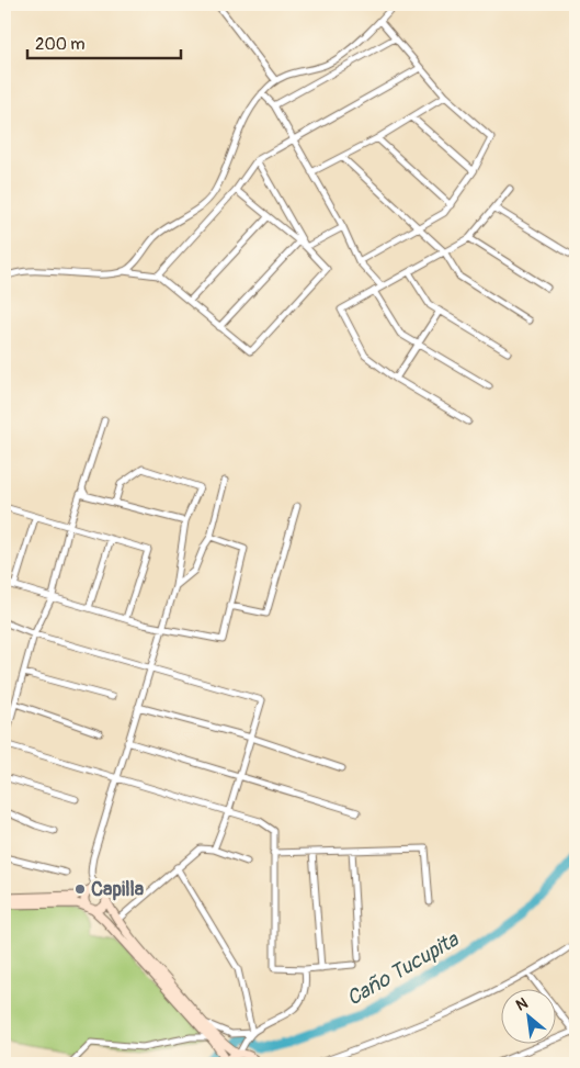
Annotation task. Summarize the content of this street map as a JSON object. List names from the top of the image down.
{
  "water": ["Caño Tucupita"],
  "places": ["Capilla"],
  "scale_bar": "200 m",
  "north": "top left"
}
